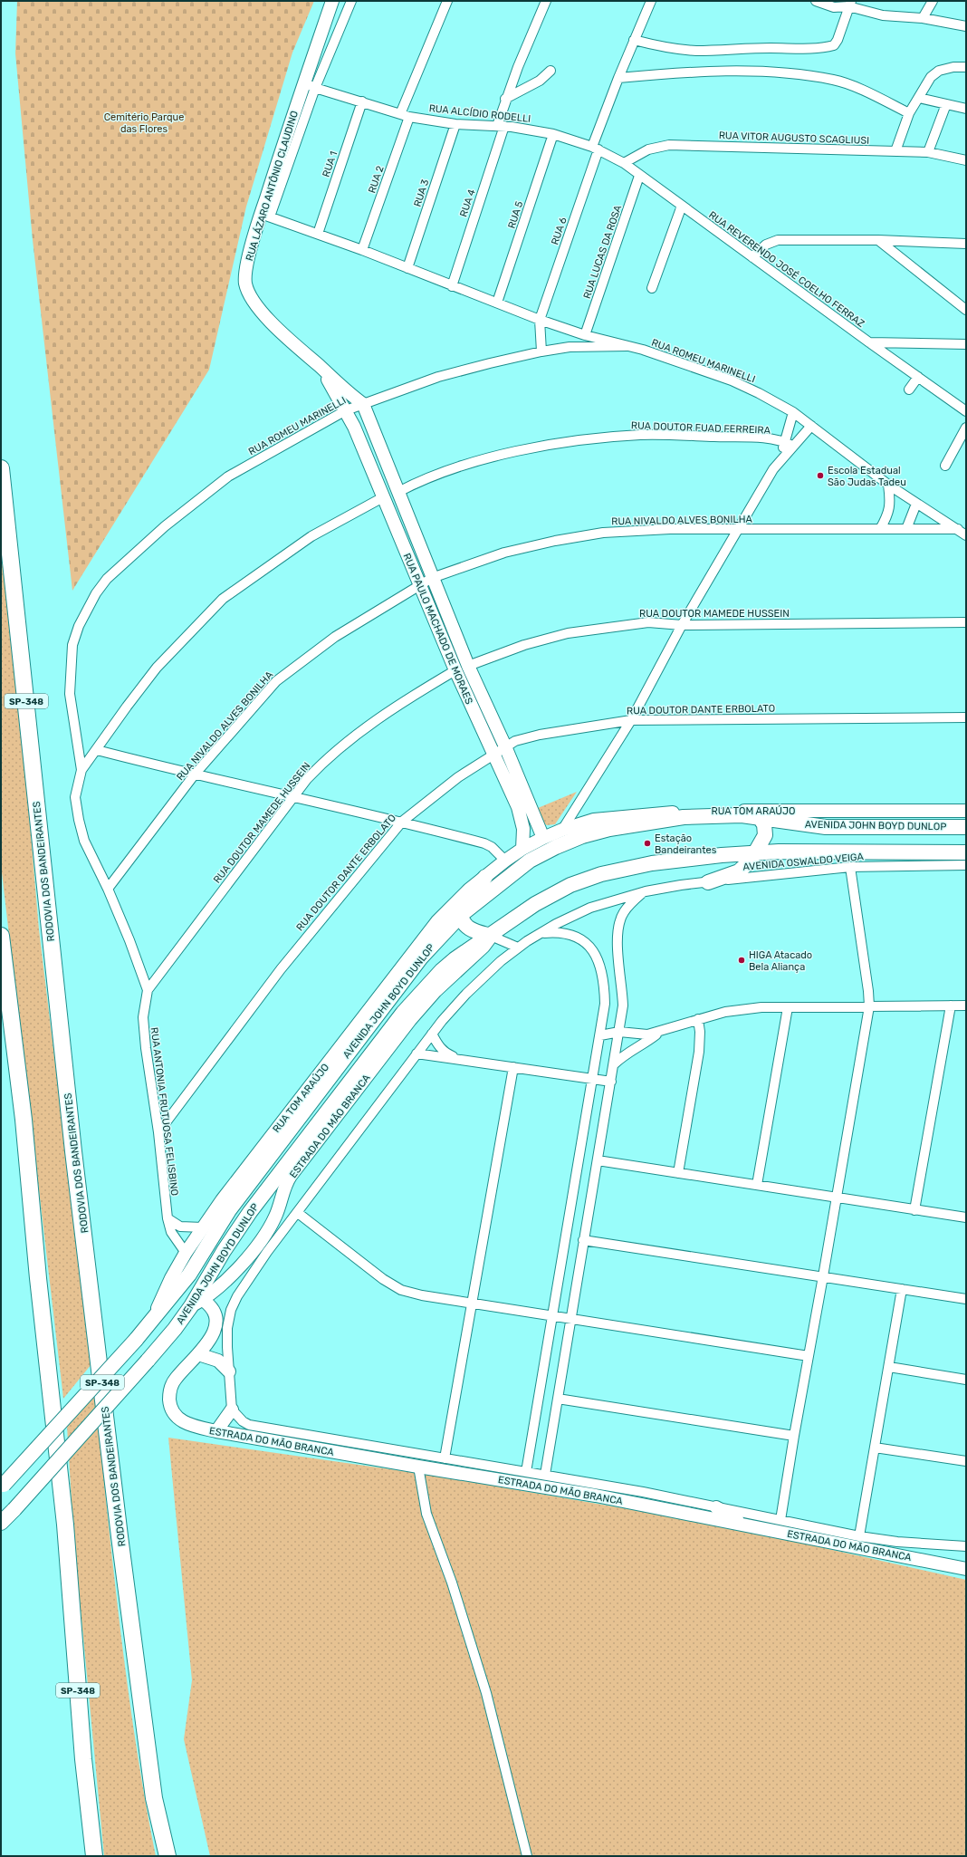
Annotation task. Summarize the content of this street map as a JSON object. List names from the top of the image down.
{
  "streets": {
    "highway": ["SP-348", "RODOVIA DOS BANDEIRANTES"],
    "main road": ["AVENIDA JOHN BOYD DUNLOP"],
    "street": [
      "RUA ALCÍDIO RODELLI",
      "RUA VITOR AUGUSTO SCAGLIUSI",
      "RUA 1",
      "RUA 2",
      "RUA LÁZARO ANTÔNIO CLAUDINO",
      "RUA 3",
      "RUA 4",
      "RUA 5",
      "RUA 6",
      "RUA LUCAS DA ROSA",
      "RUA REVERENDO JOSÉ COELHO FERRAZ",
      "RUA ROMEU MARINELLI",
      "RUA DOUTOR FUAD FERREIRA",
      "RUA NIVALDO ALVES BONILHA",
      "RUA DOUTOR MAMEDE HUSSEIN",
      "RUA PAULO MACHADO DE MORAES",
      "RUA DOUTOR DANTE ERBOLATO",
      "RUA TOM ARAÚJO",
      "AVENIDA OSWALDO VEIGA",
      "RUA ANTONIA FRUTUOSA FELISBINO",
      "ESTRADA DO MÃO BRANCA"
    ]
  },
  "crossings": [
    ["RUA ALCÍDIO RODELLI", "RUA 1"],
    ["RUA ALCÍDIO RODELLI", "RUA 2"],
    ["RUA ALCÍDIO RODELLI", "RUA LÁZARO ANTÔNIO CLAUDINO"],
    ["RUA ALCÍDIO RODELLI", "RUA 3"],
    ["RUA ALCÍDIO RODELLI", "RUA 4"],
    ["RUA ALCÍDIO RODELLI", "RUA 5"],
    ["RUA ALCÍDIO RODELLI", "RUA 6"],
    ["RUA ALCÍDIO RODELLI", "RUA REVERENDO JOSÉ COELHO FERRAZ"],
    ["RUA VITOR AUGUSTO SCAGLIUSI", "RUA REVERENDO JOSÉ COELHO FERRAZ"],
    ["RUA 1", "RUA ROMEU MARINELLI"],
    ["RUA 2", "RUA ROMEU MARINELLI"],
    ["RUA LÁZARO ANTÔNIO CLAUDINO", "RUA ROMEU MARINELLI"],
    ["RUA LÁZARO ANTÔNIO CLAUDINO", "RUA PAULO MACHADO DE MORAES"],
    ["RUA 3", "RUA ROMEU MARINELLI"],
    ["RUA 4", "RUA ROMEU MARINELLI"],
    ["RUA 5", "RUA ROMEU MARINELLI"],
    ["RUA 6", "RUA REVERENDO JOSÉ COELHO FERRAZ"],
    ["RUA 6", "RUA ROMEU MARINELLI"],
    ["RUA LUCAS DA ROSA", "RUA REVERENDO JOSÉ COELHO FERRAZ"],
    ["RUA LUCAS DA ROSA", "RUA ROMEU MARINELLI"],
    ["RUA ROMEU MARINELLI", "RUA NIVALDO ALVES BONILHA"],
    ["RUA ROMEU MARINELLI", "RUA PAULO MACHADO DE MORAES"],
    ["RUA ROMEU MARINELLI", "RUA ANTONIA FRUTUOSA FELISBINO"],
    ["RUA DOUTOR FUAD FERREIRA", "RUA PAULO MACHADO DE MORAES"],
    ["RUA NIVALDO ALVES BONILHA", "RUA PAULO MACHADO DE MORAES"],
    ["RUA NIVALDO ALVES BONILHA", "RUA ANTONIA FRUTUOSA FELISBINO"],
    ["RUA DOUTOR MAMEDE HUSSEIN", "RUA PAULO MACHADO DE MORAES"],
    ["RUA DOUTOR MAMEDE HUSSEIN", "RUA ANTONIA FRUTUOSA FELISBINO"],
    ["RUA PAULO MACHADO DE MORAES", "RUA DOUTOR DANTE ERBOLATO"],
    ["RUA DOUTOR DANTE ERBOLATO", "RUA ANTONIA FRUTUOSA FELISBINO"],
    ["RUA TOM ARAÚJO", "AVENIDA JOHN BOYD DUNLOP"],
    ["RUA TOM ARAÚJO", "RUA ANTONIA FRUTUOSA FELISBINO"],
    ["AVENIDA JOHN BOYD DUNLOP", "ESTRADA DO MÃO BRANCA"]
  ],
  "parks": ["Cemitério Parque das Flores"],
  "places": ["Escola Estadual São Judas Tadeu", "Estação Bandeirantes", "HIGA Atacado Bela Aliança"]
}
